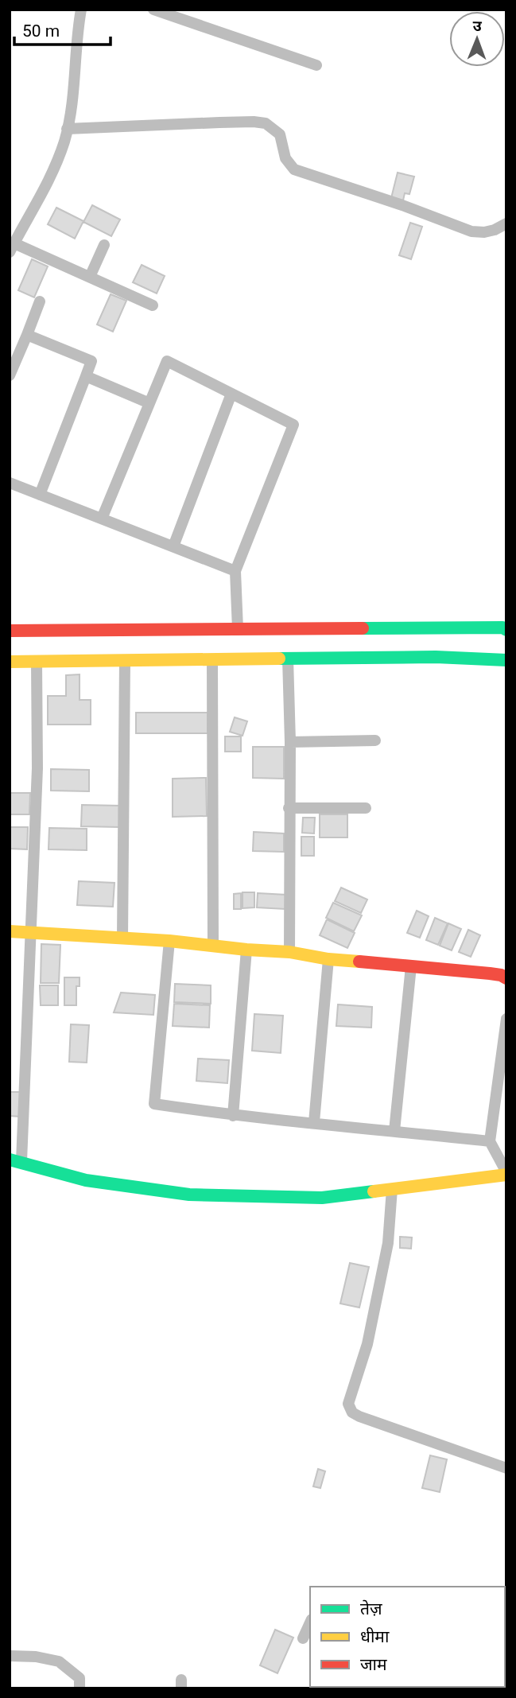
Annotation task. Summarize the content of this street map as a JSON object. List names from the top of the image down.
{
  "legend": ["तेज़", "धीमा", "जाम"],
  "scale_bar": "50 m",
  "north": "top"
}
